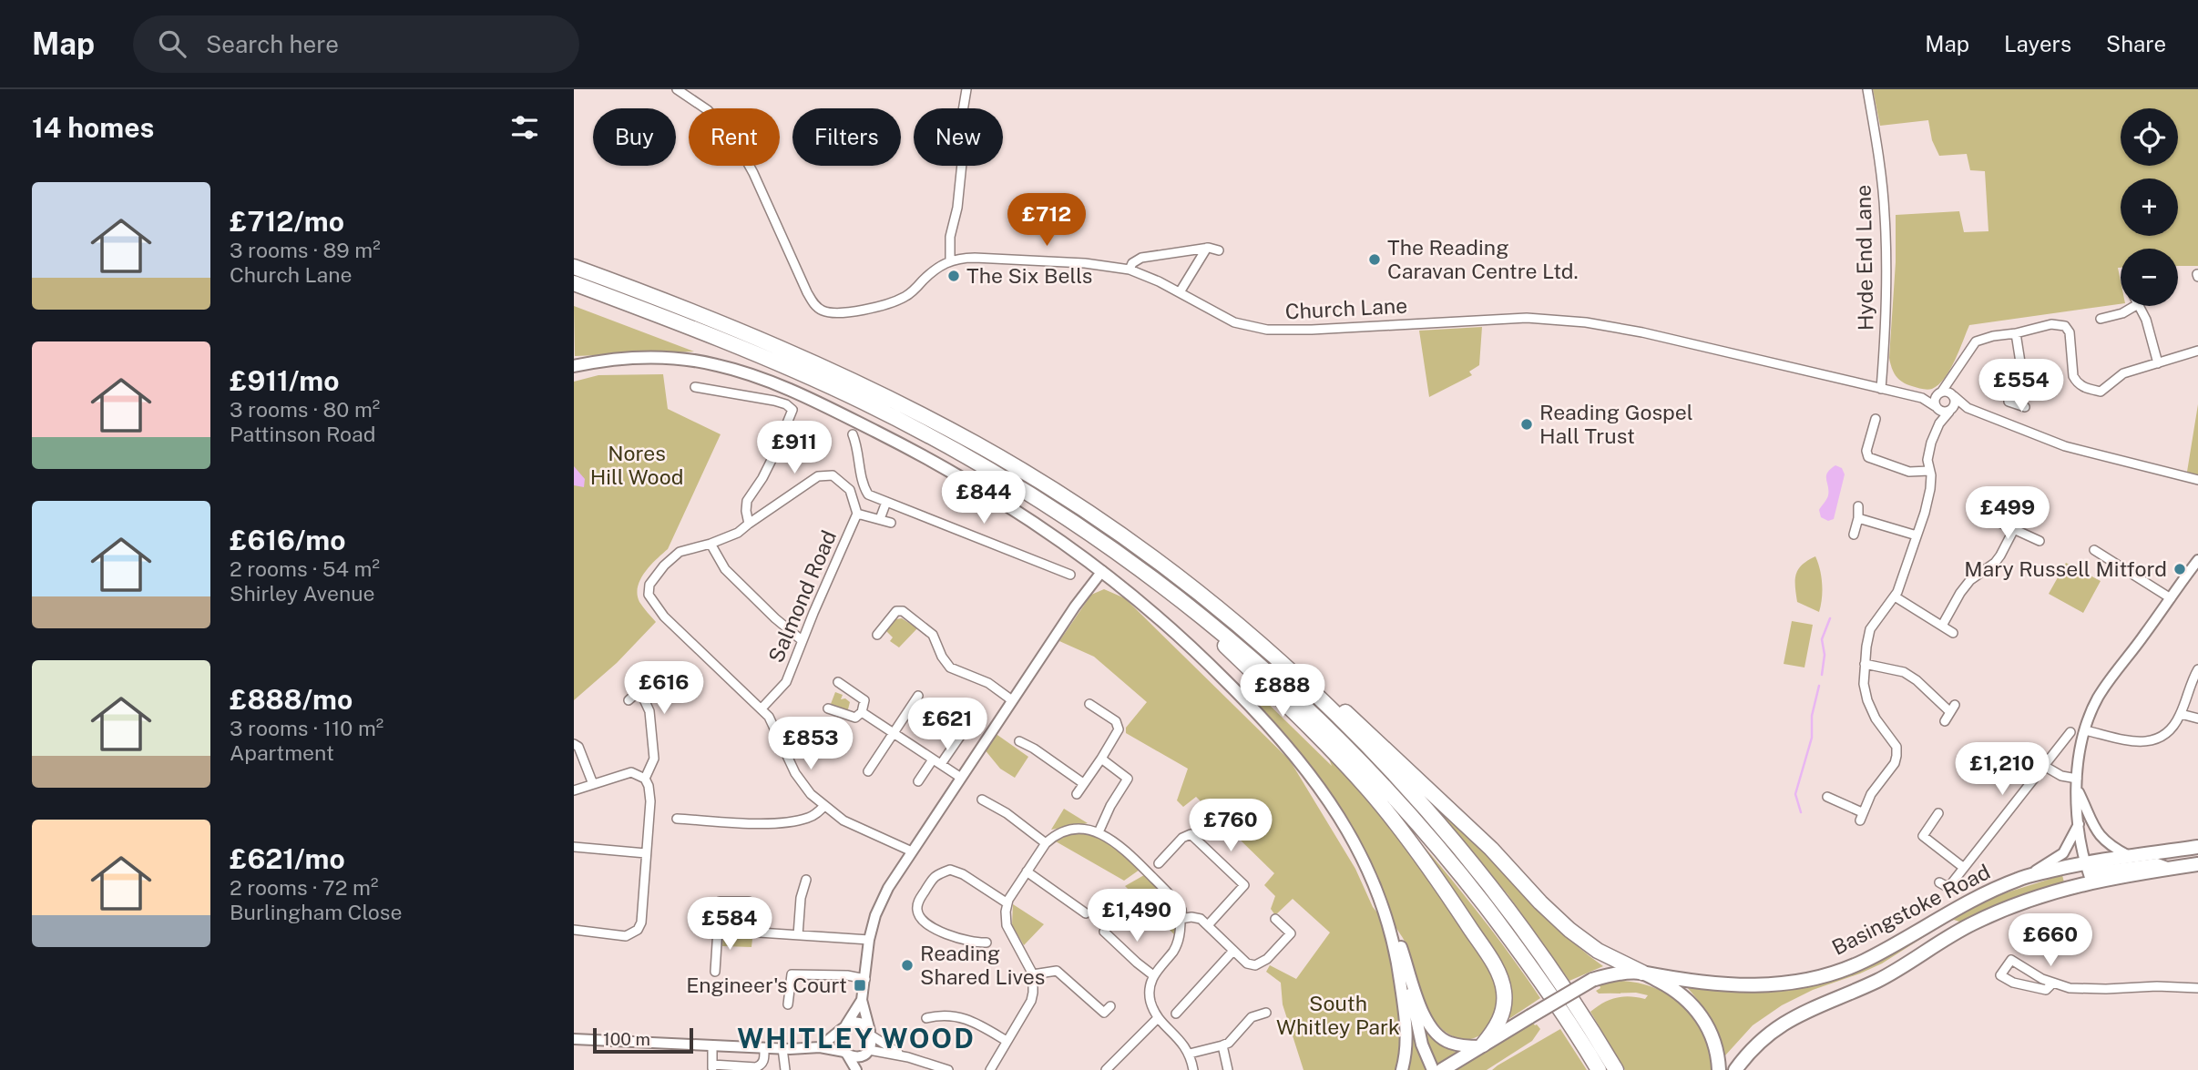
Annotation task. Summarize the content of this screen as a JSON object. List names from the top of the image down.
{
  "streets": {
    "highway": ["Basingstoke Road"],
    "street": ["Hyde End Lane", "Church Lane", "Salmond Road"]
  },
  "crossings": [
    ["Hyde End Lane", "Church Lane"]
  ],
  "districts": ["WHITLEY WOOD"],
  "parks": ["Nores Hill Wood", "South Whitley Park"],
  "places": {
    "other": [
      "The Reading Caravan Centre Ltd.",
      "The Six Bells",
      "Reading Gospel Hall Trust",
      "Mary Russell Mitford",
      "Reading Shared Lives"
    ],
    "transit": ["Engineer's Court"]
  },
  "scale_bar": "100 m",
  "page": {
    "header": "Map",
    "search": "Search here",
    "nav": ["Map", "Layers", "Share"],
    "heading": "14 homes",
    "map_buttons": ["+", "−"],
    "chip": [
      "Buy",
      "Rent",
      "Filters",
      "New"
    ],
    "list": [
      {
        "name": "£712/mo",
        "note": "3 rooms · 89 m² · Church Lane"
      },
      {
        "name": "£911/mo",
        "note": "3 rooms · 80 m² · Pattinson Road"
      },
      {
        "name": "£616/mo",
        "note": "2 rooms · 54 m² · Shirley Avenue"
      },
      {
        "name": "£888/mo",
        "note": "3 rooms · 110 m² · Apartment"
      },
      {
        "name": "£621/mo",
        "note": "2 rooms · 72 m² · Burlingham Close"
      }
    ],
    "price": [
      "£712",
      "£554",
      "£911",
      "£844",
      "£499",
      "£616",
      "£888",
      "£621",
      "£853",
      "£1,210",
      "£760",
      "£1,490",
      "£584",
      "£660"
    ],
    "scale": "100 m"
  }
}
